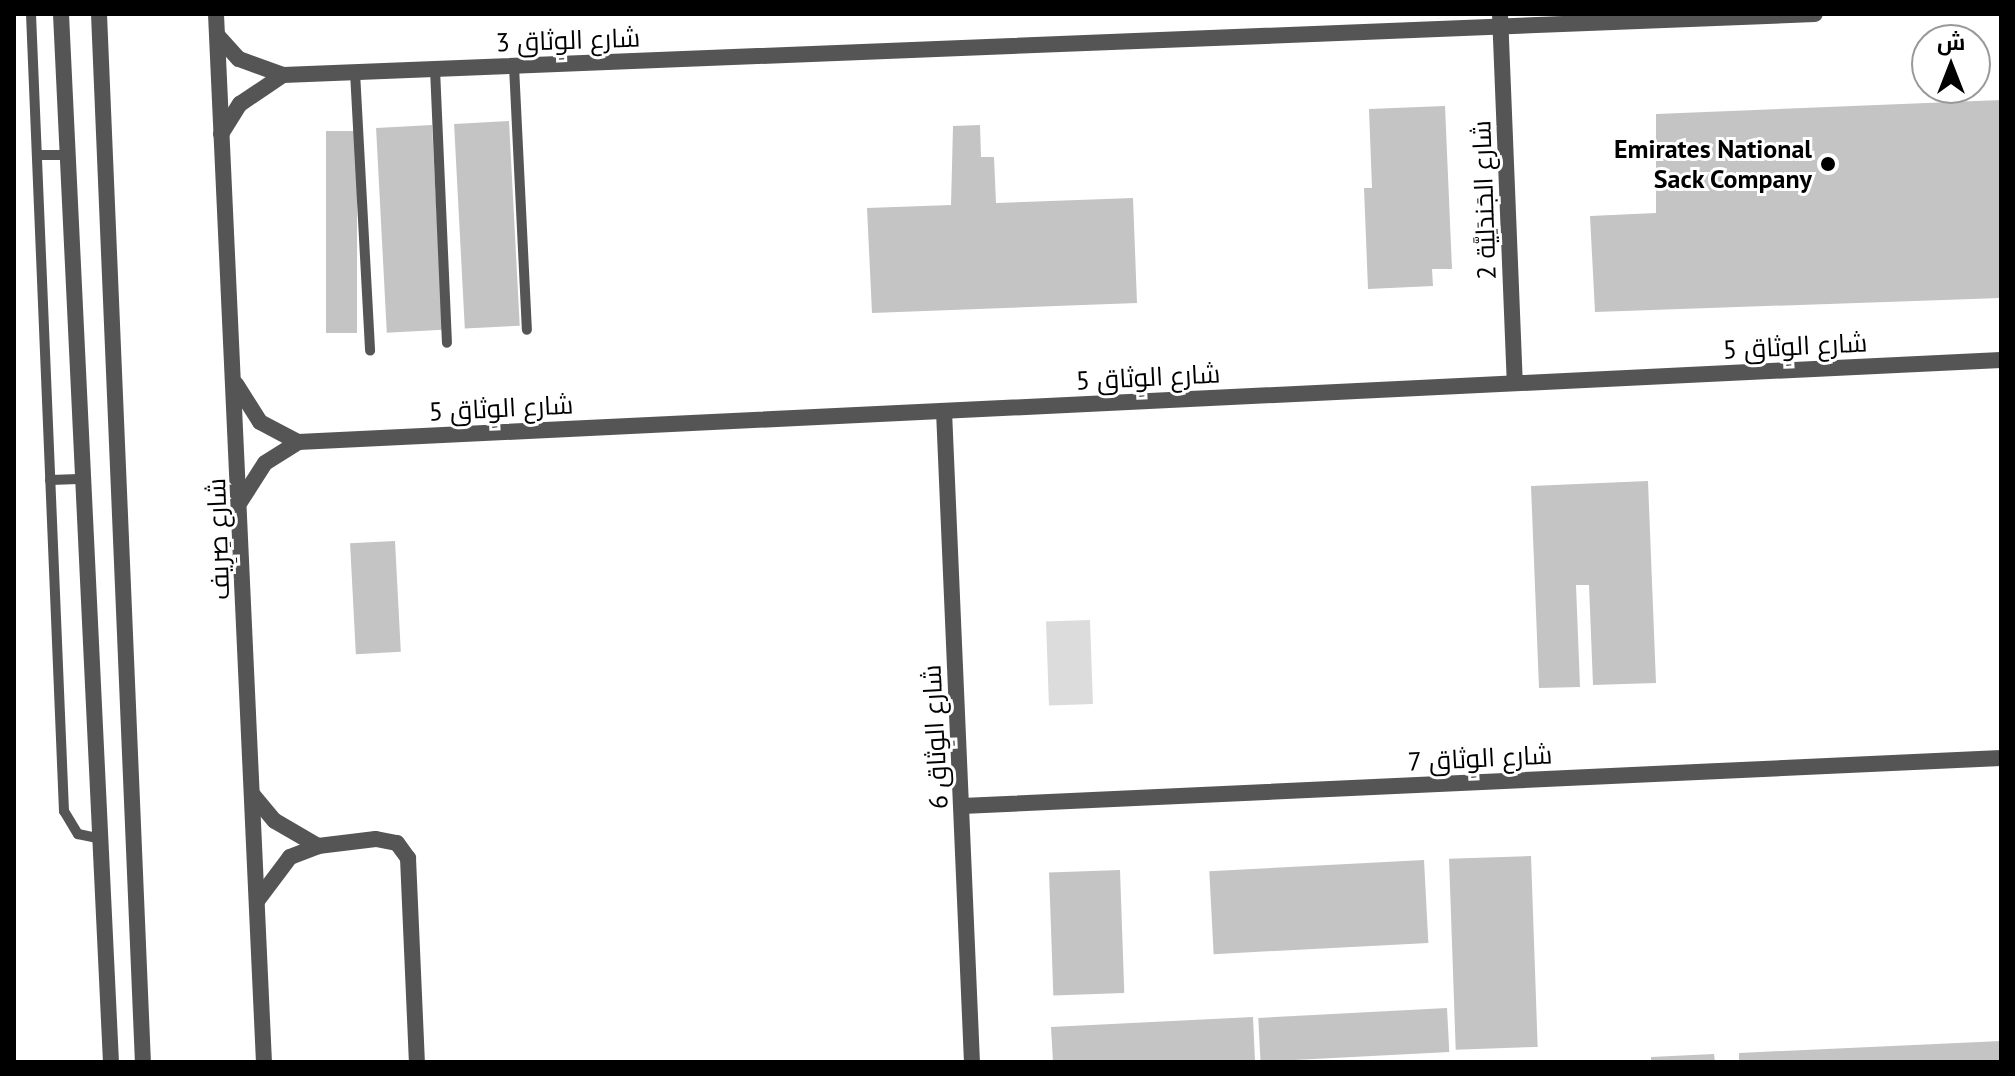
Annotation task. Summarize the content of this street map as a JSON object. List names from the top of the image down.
{
  "streets": {
    "street": [
      "شارع الوِثاق 3",
      "شارع الجَندَلِيَّة 2",
      "شارع الوِثاق 5",
      "شارع صِرِيف",
      "شارع الوِثاق 6",
      "شارع الوِثاق 7"
    ]
  },
  "crossings": [
    ["شارع الوِثاق 3", "شارع الجَندَلِيَّة 2"],
    ["شارع الوِثاق 3", "شارع صِرِيف"],
    ["شارع الجَندَلِيَّة 2", "شارع الوِثاق 5"],
    ["شارع الوِثاق 5", "شارع الوِثاق 6"],
    ["شارع الوِثاق 6", "شارع الوِثاق 7"]
  ],
  "places": ["Emirates National Sack Company"],
  "north": "top"
}
